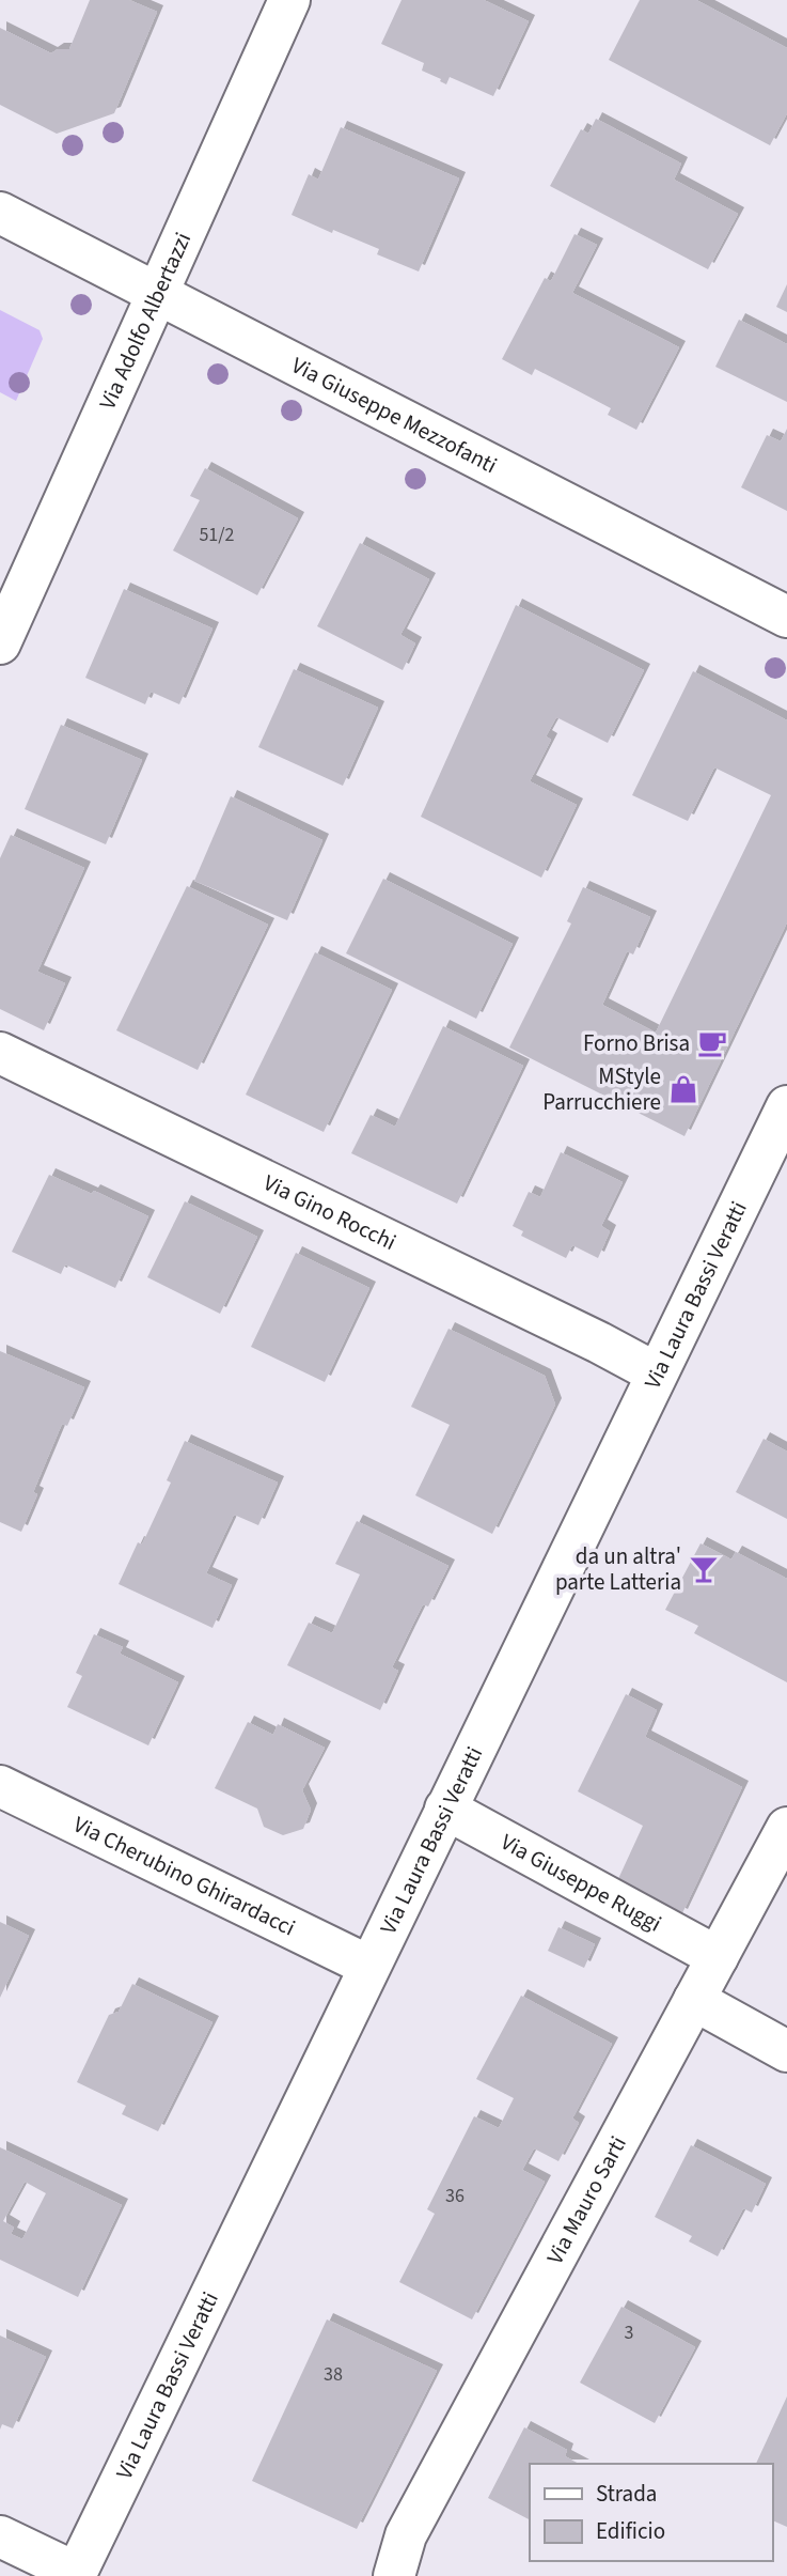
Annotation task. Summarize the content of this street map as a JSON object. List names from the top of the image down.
{
  "streets": {
    "street": [
      "Via Adolfo Albertazzi",
      "Via Giuseppe Mezzofanti",
      "Via Gino Rocchi",
      "Via Laura Bassi Veratti",
      "Via Cherubino Ghirardacci",
      "Via Giuseppe Ruggi",
      "Via Mauro Sarti"
    ]
  },
  "crossings": [
    ["Via Adolfo Albertazzi", "Via Giuseppe Mezzofanti"],
    ["Via Gino Rocchi", "Via Laura Bassi Veratti"],
    ["Via Laura Bassi Veratti", "Via Cherubino Ghirardacci"],
    ["Via Laura Bassi Veratti", "Via Giuseppe Ruggi"],
    ["Via Giuseppe Ruggi", "Via Mauro Sarti"]
  ],
  "places": {
    "cafe": ["Forno Brisa"],
    "shop": ["MStyle Parrucchiere"],
    "bar": ["da un altra' parte Latteria"]
  },
  "house_numbers": [
    "51/2",
    "36",
    "3",
    "38"
  ],
  "legend": ["Strada", "Edificio"]
}
